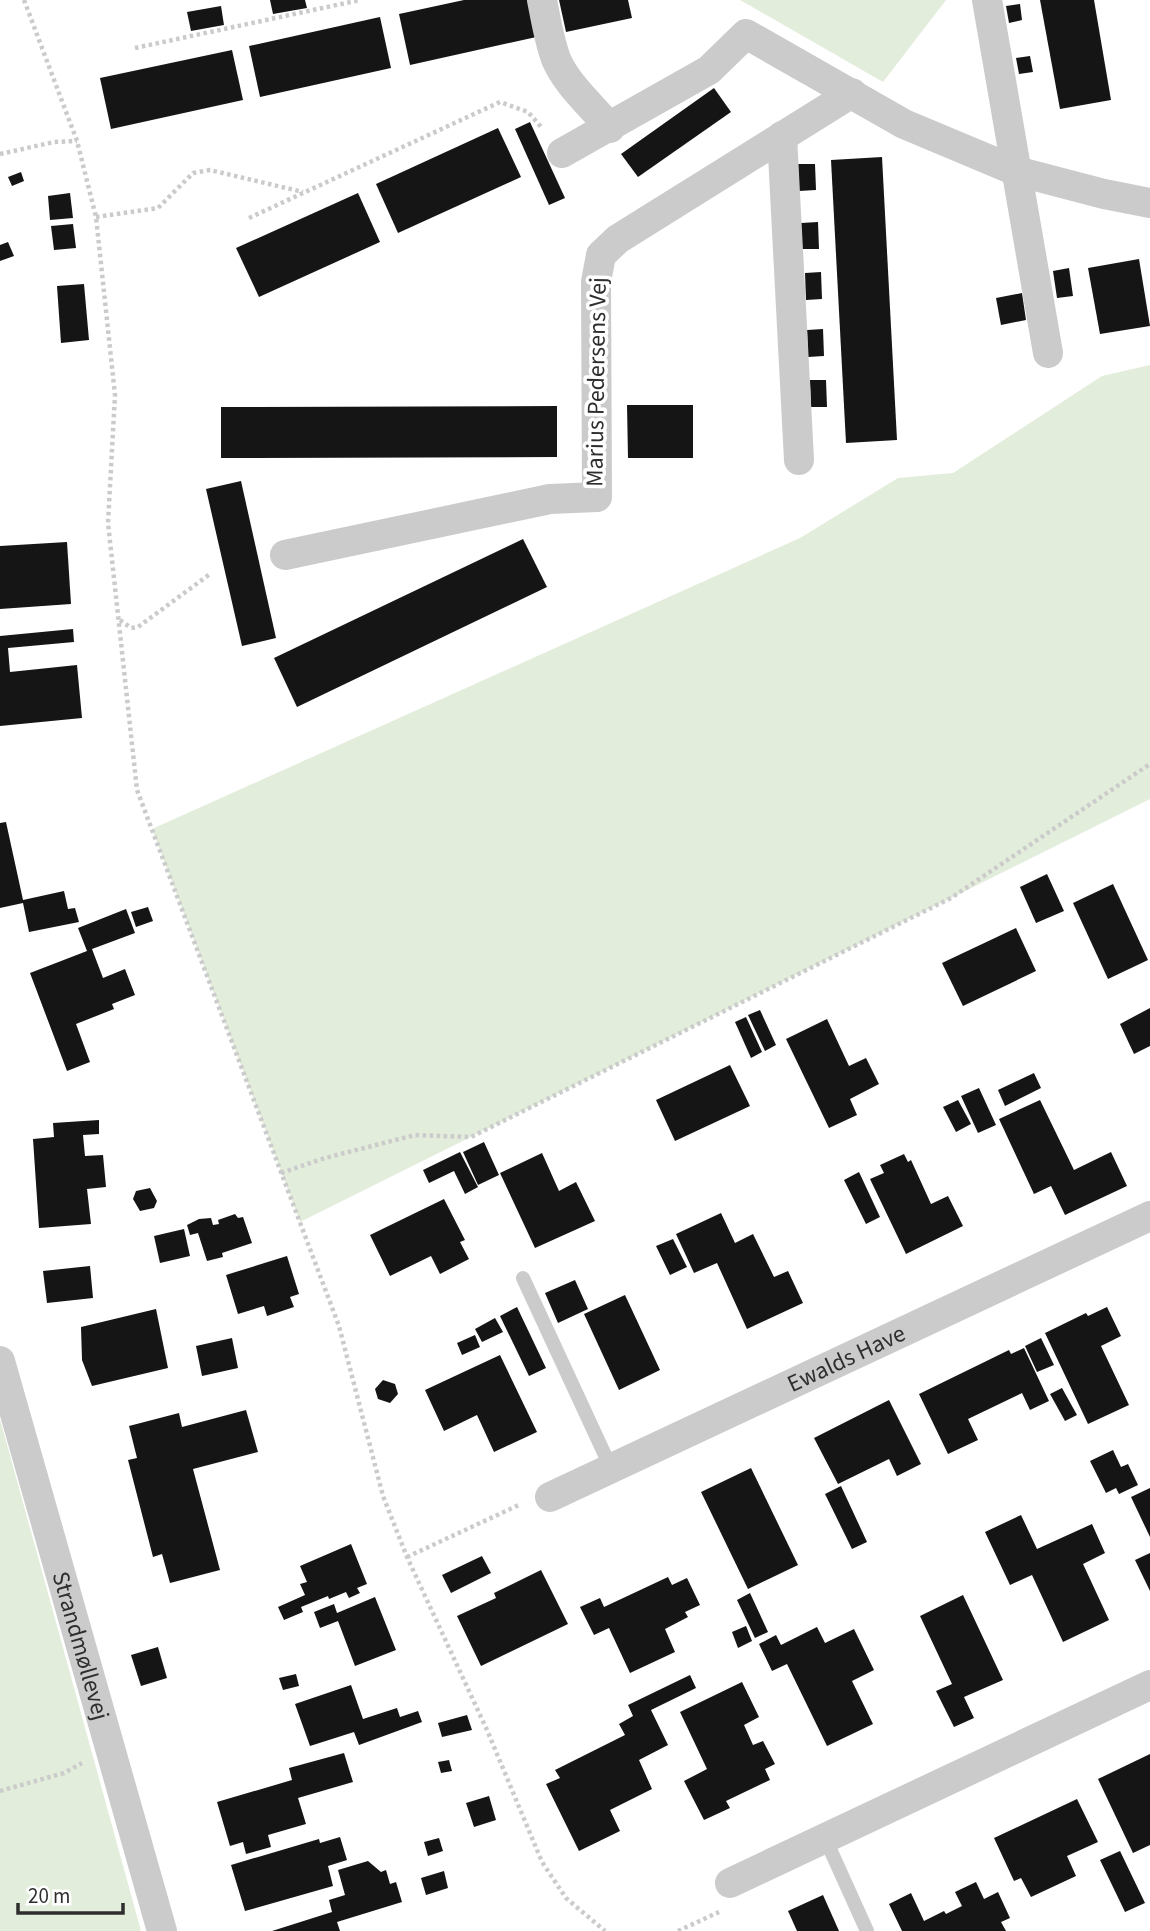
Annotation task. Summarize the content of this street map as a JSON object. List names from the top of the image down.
{
  "streets": {
    "street": ["Marius Pedersens Vej", "Ewalds Have", "Strandmøllevej"]
  },
  "scale_bar": "20 m"
}
